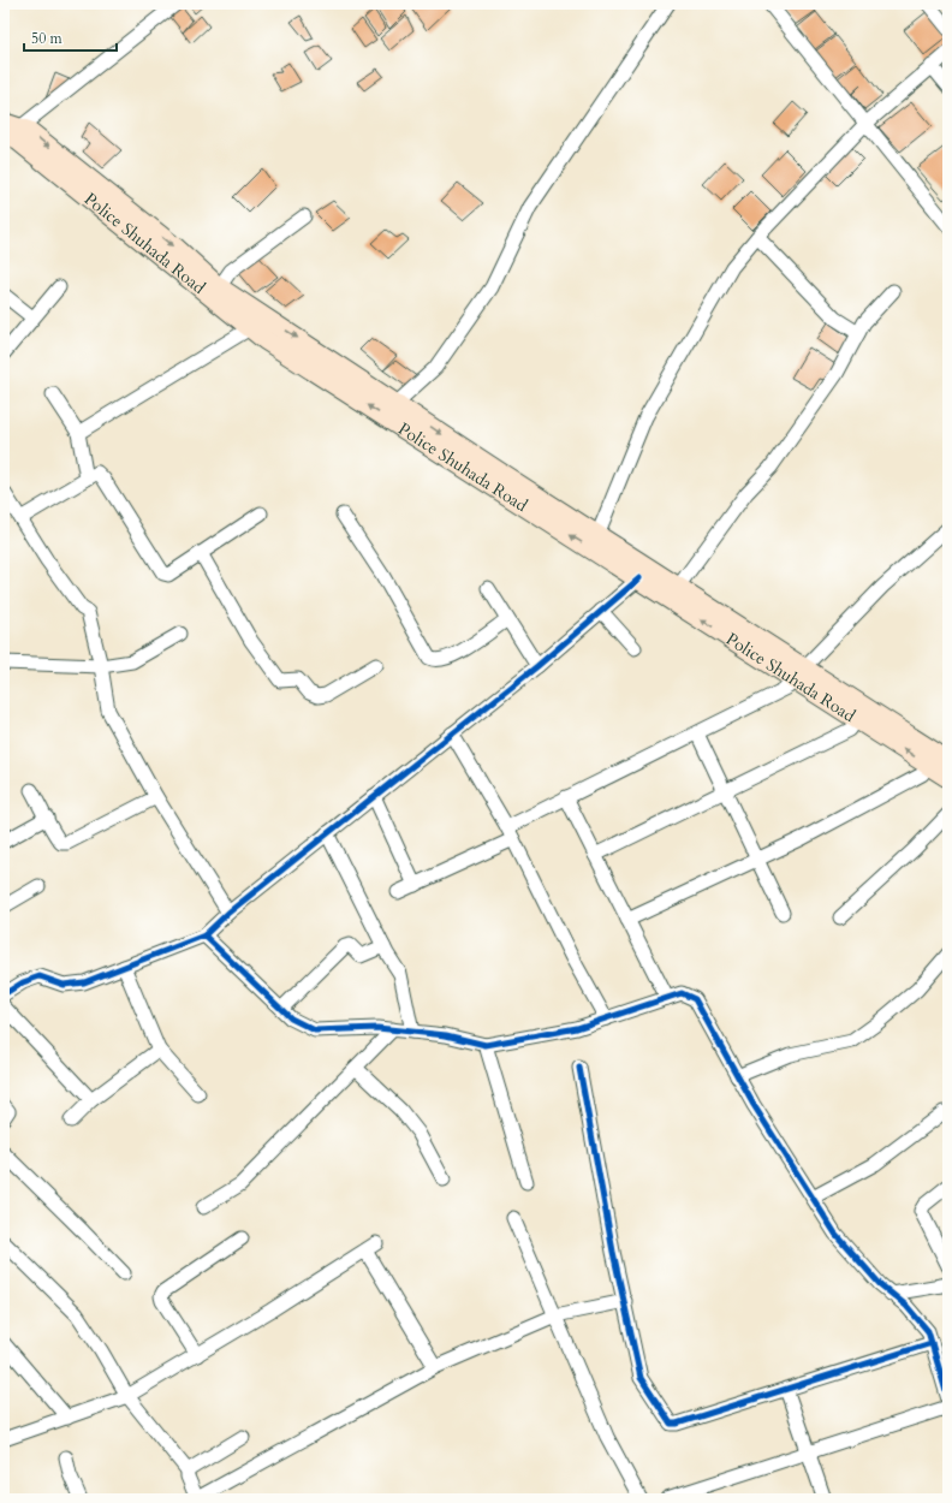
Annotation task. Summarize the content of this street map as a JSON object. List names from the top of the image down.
{
  "streets": {
    "main road": ["Police Shuhada Road"]
  },
  "scale_bar": "50 m"
}
